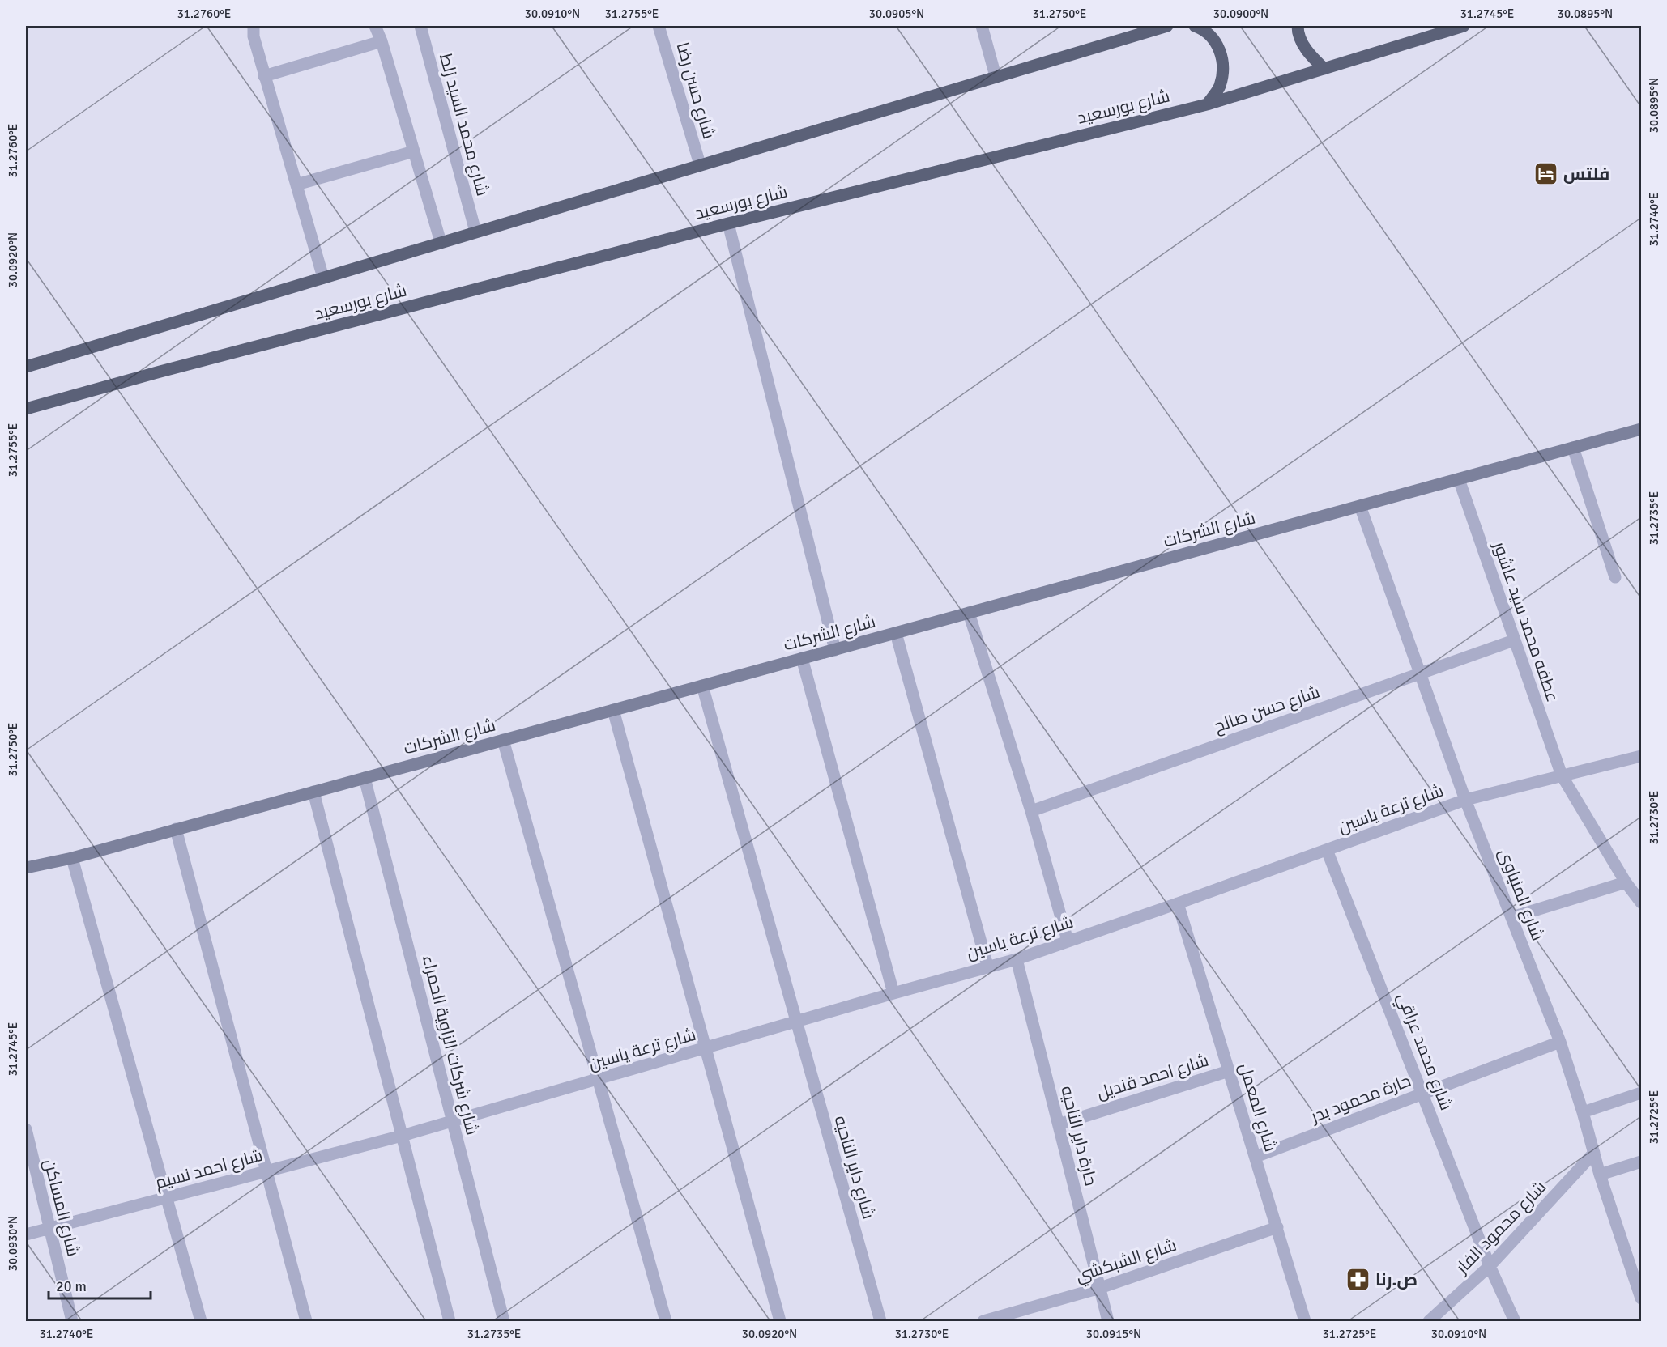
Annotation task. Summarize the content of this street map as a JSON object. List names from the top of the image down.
{
  "streets": {
    "main road": ["شارع بورسعيد", "شارع الشركات"],
    "street": [
      "شارع حسن رضا",
      "شارع محمد السيد زلط",
      "عطفه محمد سيد عاشور",
      "شارع حسن صالح",
      "شارع ترعة ياسين",
      "شارع المنياوى",
      "شارع شركات الزاوية الحمراء",
      "شارع محمد عراقي",
      "شارع احمد قنديل",
      "حارة محمود بدر",
      "شارع المعمل",
      "حارة داير الناحيه",
      "شارع داير الناحيه",
      "شارع احمد نسيم",
      "شارع المساكن",
      "شارع محمود الفار",
      "شارع الشبكشي"
    ]
  },
  "crossings": [
    ["شارع حسن رضا", "شارع بورسعيد"],
    ["شارع بورسعيد", "شارع محمد السيد زلط"],
    ["شارع الشركات", "عطفه محمد سيد عاشور"],
    ["شارع الشركات", "شارع المنياوى"],
    ["شارع الشركات", "شارع شركات الزاوية الحمراء"],
    ["شارع الشركات", "شارع داير الناحيه"],
    ["عطفه محمد سيد عاشور", "شارع حسن صالح"],
    ["عطفه محمد سيد عاشور", "شارع ترعة ياسين"],
    ["شارع حسن صالح", "شارع المنياوى"],
    ["شارع ترعة ياسين", "شارع المنياوى"],
    ["شارع ترعة ياسين", "شارع شركات الزاوية الحمراء"],
    ["شارع ترعة ياسين", "شارع محمد عراقي"],
    ["شارع ترعة ياسين", "شارع المعمل"],
    ["شارع ترعة ياسين", "حارة داير الناحيه"],
    ["شارع ترعة ياسين", "شارع داير الناحيه"],
    ["شارع ترعة ياسين", "شارع احمد نسيم"],
    ["شارع المنياوى", "حارة محمود بدر"],
    ["شارع المنياوى", "شارع محمود الفار"],
    ["شارع محمد عراقي", "حارة محمود بدر"],
    ["شارع محمد عراقي", "شارع محمود الفار"],
    ["شارع احمد قنديل", "شارع المعمل"],
    ["شارع احمد قنديل", "حارة داير الناحيه"],
    ["حارة محمود بدر", "شارع المعمل"],
    ["شارع المعمل", "شارع الشبكشي"],
    ["حارة داير الناحيه", "شارع الشبكشي"],
    ["شارع احمد نسيم", "شارع المساكن"]
  ],
  "places": {
    "hotel": ["فلتس"],
    "pharmacy": ["ص.رنا"]
  },
  "scale_bar": "20 m",
  "coordinates": [
    "31.2760°E",
    "30.0910°N",
    "31.2755°E",
    "30.0905°N",
    "31.2750°E",
    "30.0900°N",
    "31.2745°E",
    "30.0895°N",
    "31.2740°E",
    "30.0920°N",
    "31.2735°E",
    "31.2730°E",
    "31.2725°E",
    "30.0930°N",
    "30.0915°N"
  ]
}
